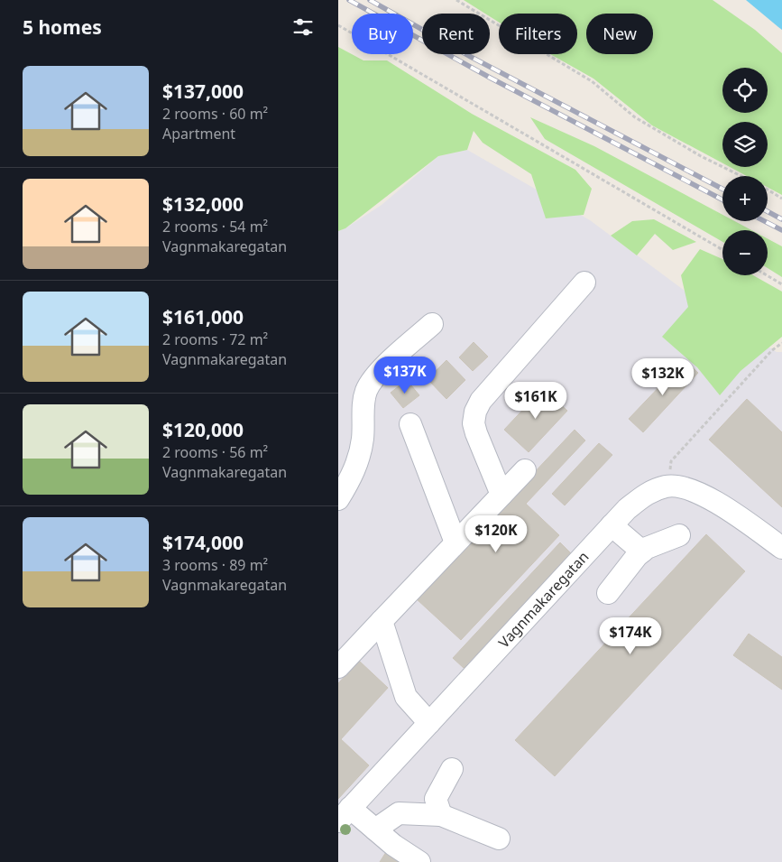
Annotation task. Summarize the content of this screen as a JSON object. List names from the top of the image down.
{
  "streets": {
    "street": ["Vagnmakaregatan"]
  },
  "page": {
    "heading": "5 homes",
    "chip": [
      "Buy",
      "Rent",
      "Filters",
      "New"
    ],
    "list": [
      {
        "name": "$137,000",
        "note": "2 rooms · 60 m² · Apartment"
      },
      {
        "name": "$132,000",
        "note": "2 rooms · 54 m² · Vagnmakaregatan"
      },
      {
        "name": "$161,000",
        "note": "2 rooms · 72 m² · Vagnmakaregatan"
      },
      {
        "name": "$120,000",
        "note": "2 rooms · 56 m² · Vagnmakaregatan"
      },
      {
        "name": "$174,000",
        "note": "3 rooms · 89 m² · Vagnmakaregatan"
      }
    ],
    "map_buttons": ["+", "−"],
    "price": [
      "$137K",
      "$132K",
      "$161K",
      "$120K",
      "$174K"
    ]
  }
}
